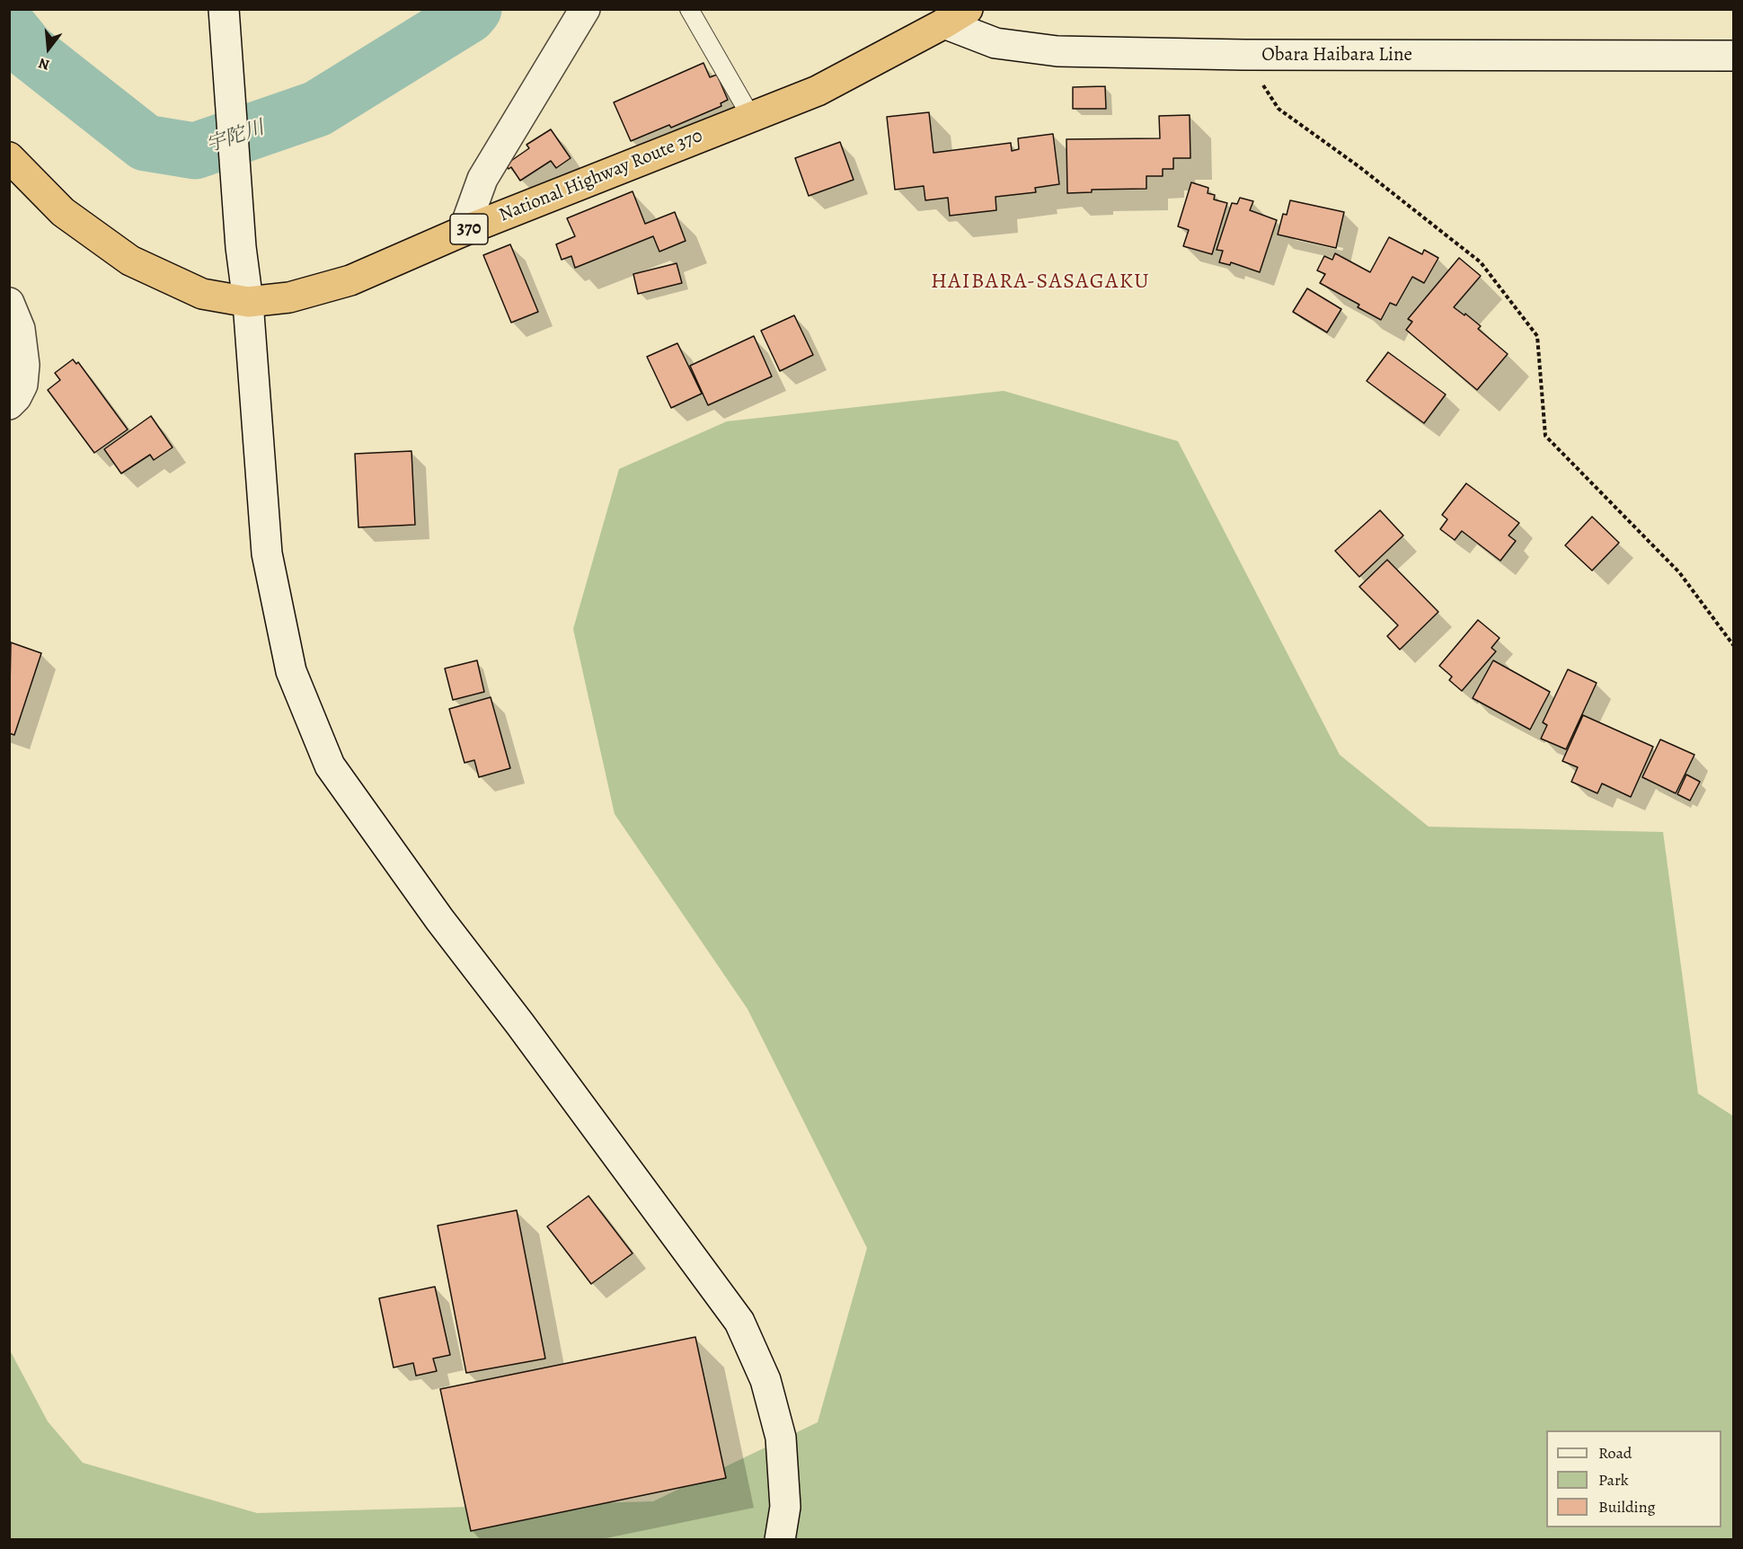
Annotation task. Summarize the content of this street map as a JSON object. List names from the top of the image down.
{
  "streets": {
    "highway": ["National Highway Route 370", "370"],
    "street": ["Obara Haibara Line"]
  },
  "crossings": [
    ["Obara Haibara Line", "National Highway Route 370"]
  ],
  "districts": ["HAIBARA-SASAGAKU"],
  "water": ["宇陀川"],
  "legend": ["Road", "Park", "Building"],
  "north": "bottom"
}
